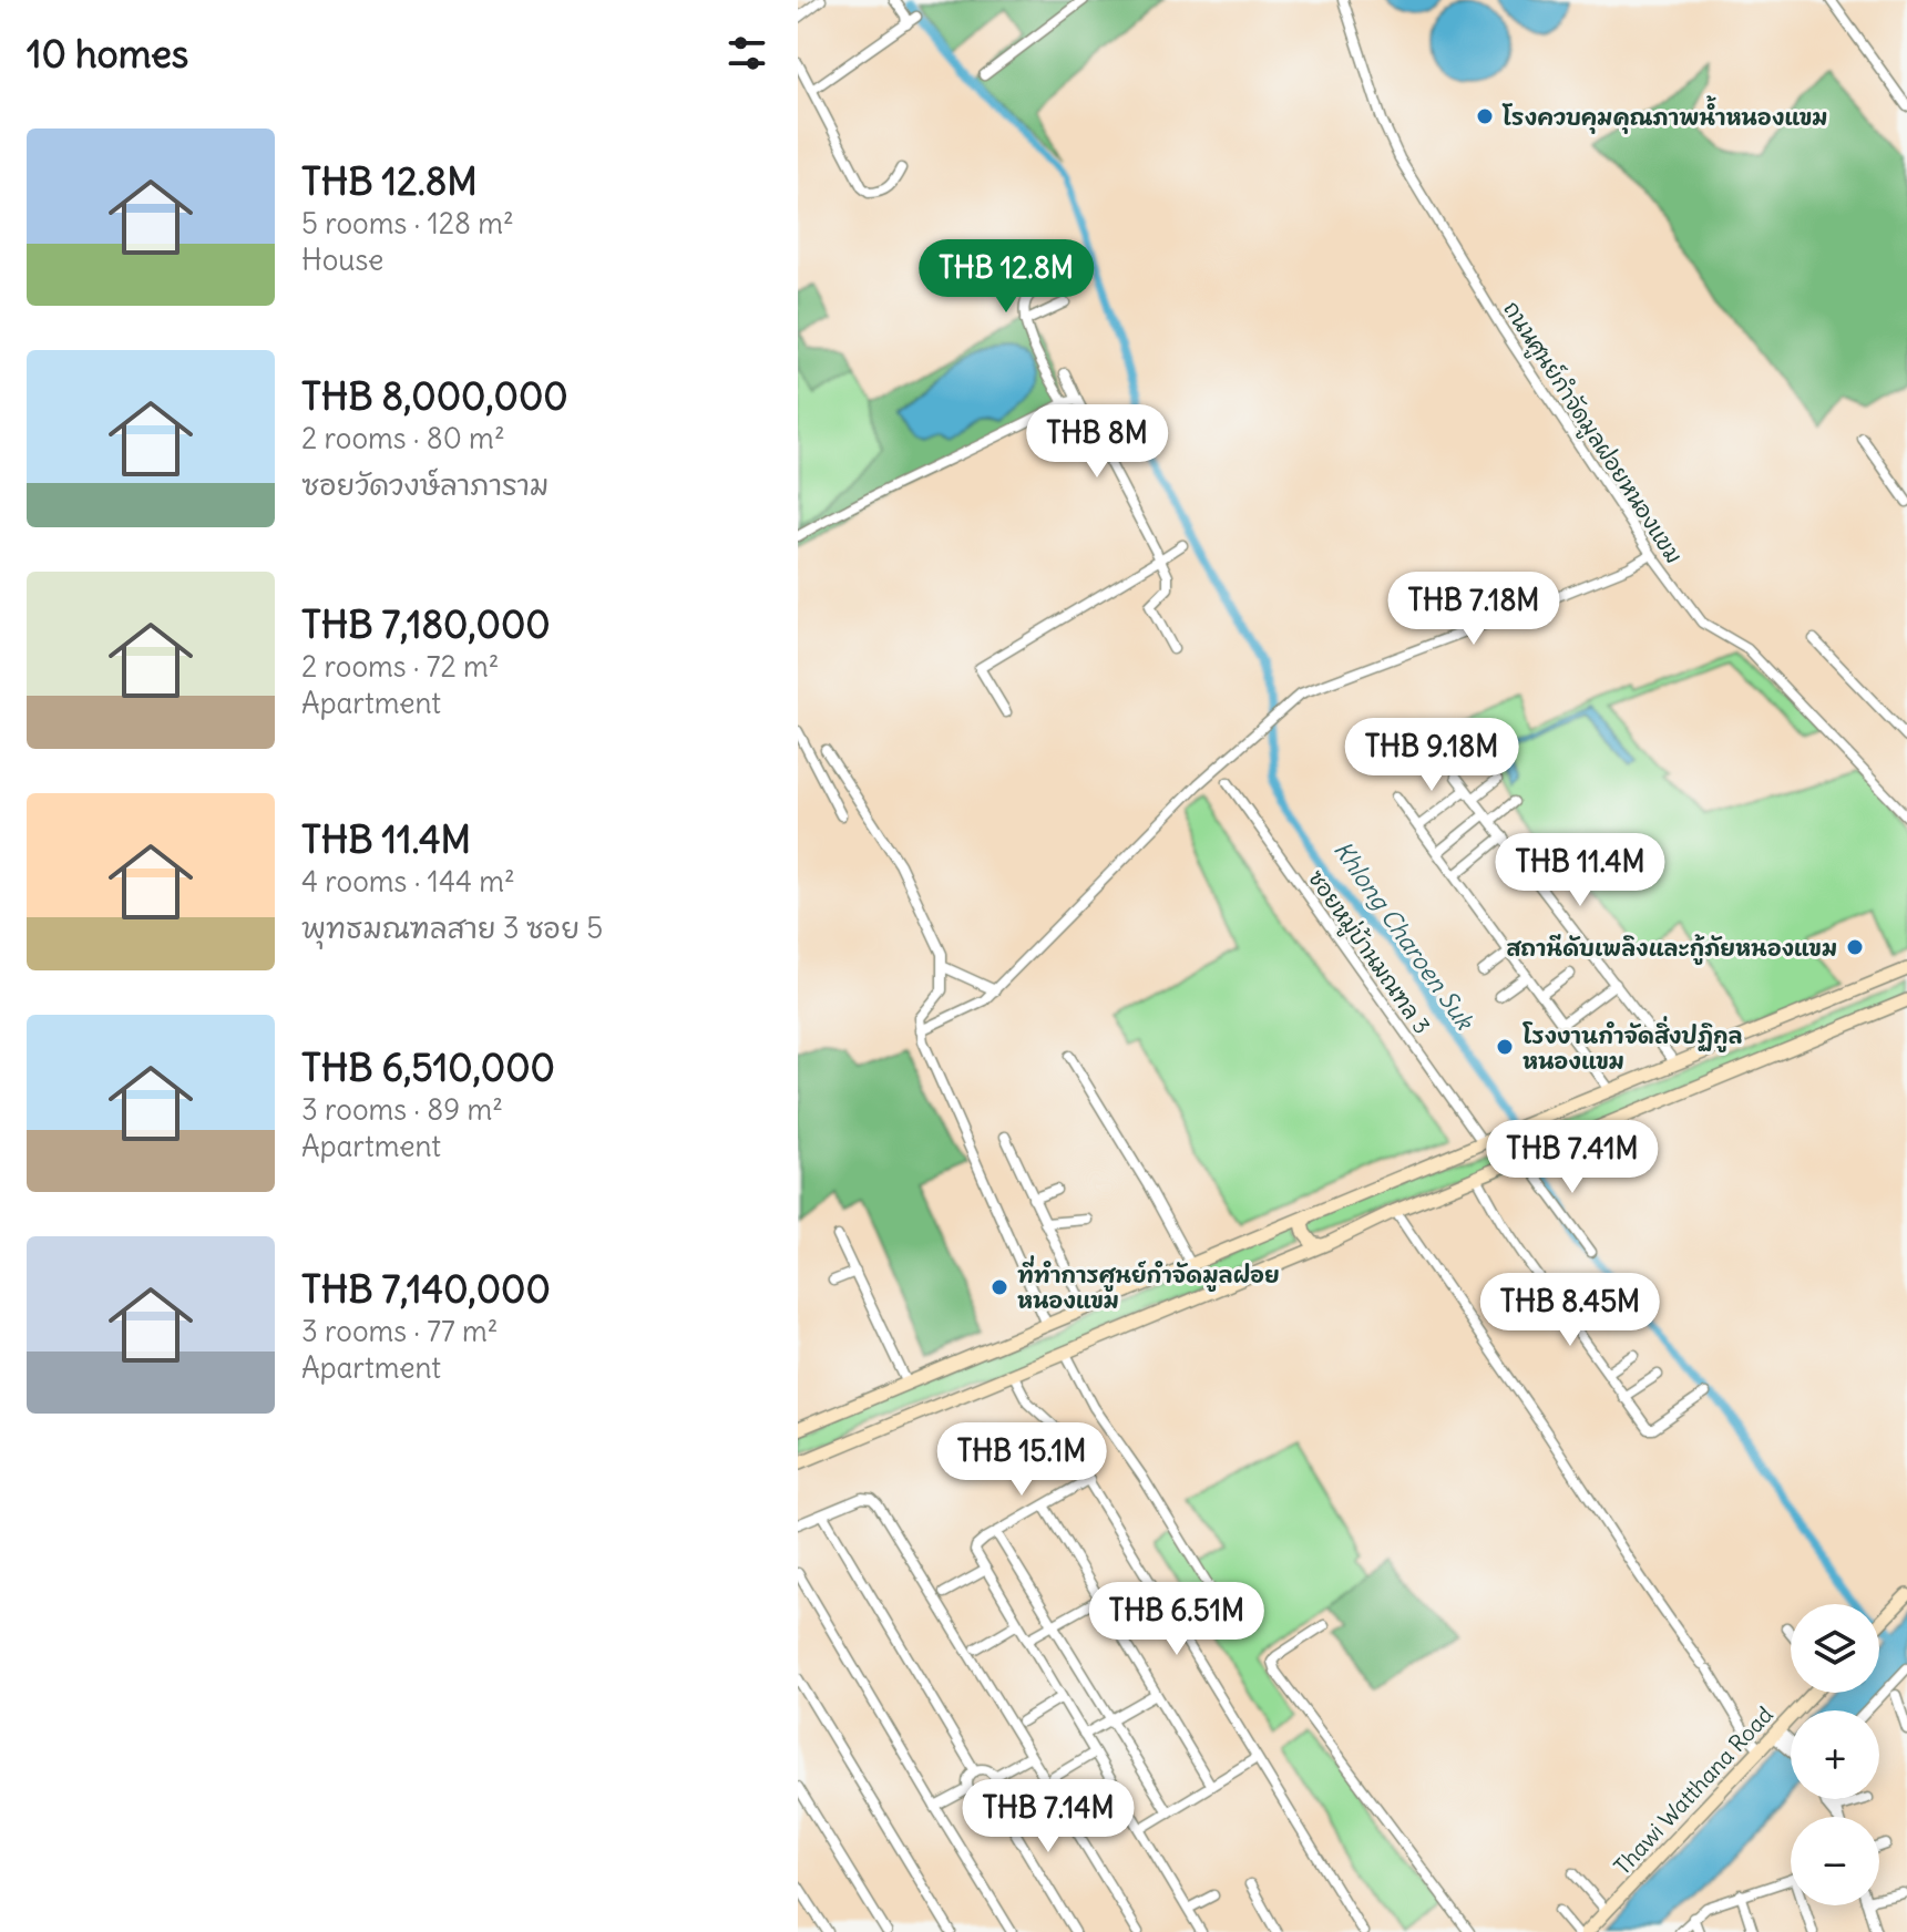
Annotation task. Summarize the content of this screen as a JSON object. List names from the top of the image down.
{
  "streets": {
    "main road": ["Thawi Watthana Road"],
    "street": ["ถนนศูนย์กำจัดมูลฝอยหนองแขม", "ซอยหมู่บ้านมณฑล 3"]
  },
  "water": ["Khlong Charoen Suk"],
  "places": [
    "โรงควบคุมคุณภาพน้ำหนองแขม",
    "สถานีดับเพลิงและกู้ภัยหนองแขม",
    "โรงงานกำจัดสิ่งปฏิกูล หนองแขม",
    "ที่ทำการศูนย์กำจัดมูลฝอย หนองแขม"
  ],
  "page": {
    "heading": "10 homes",
    "list": [
      {
        "name": "THB 12.8M",
        "note": "5 rooms · 128 m² · House"
      },
      {
        "name": "THB 8,000,000",
        "note": "2 rooms · 80 m² · ซอยวัดวงษ์ลาภาราม"
      },
      {
        "name": "THB 7,180,000",
        "note": "2 rooms · 72 m² · Apartment"
      },
      {
        "name": "THB 11.4M",
        "note": "4 rooms · 144 m² · พุทธมณฑลสาย 3 ซอย 5"
      },
      {
        "name": "THB 6,510,000",
        "note": "3 rooms · 89 m² · Apartment"
      },
      {
        "name": "THB 7,140,000",
        "note": "3 rooms · 77 m² · Apartment"
      }
    ],
    "price": [
      "THB 12.8M",
      "THB 8M",
      "THB 7.18M",
      "THB 9.18M",
      "THB 11.4M",
      "THB 7.41M",
      "THB 8.45M",
      "THB 15.1M",
      "THB 6.51M",
      "THB 7.14M"
    ],
    "map_buttons": ["+", "−"]
  }
}
